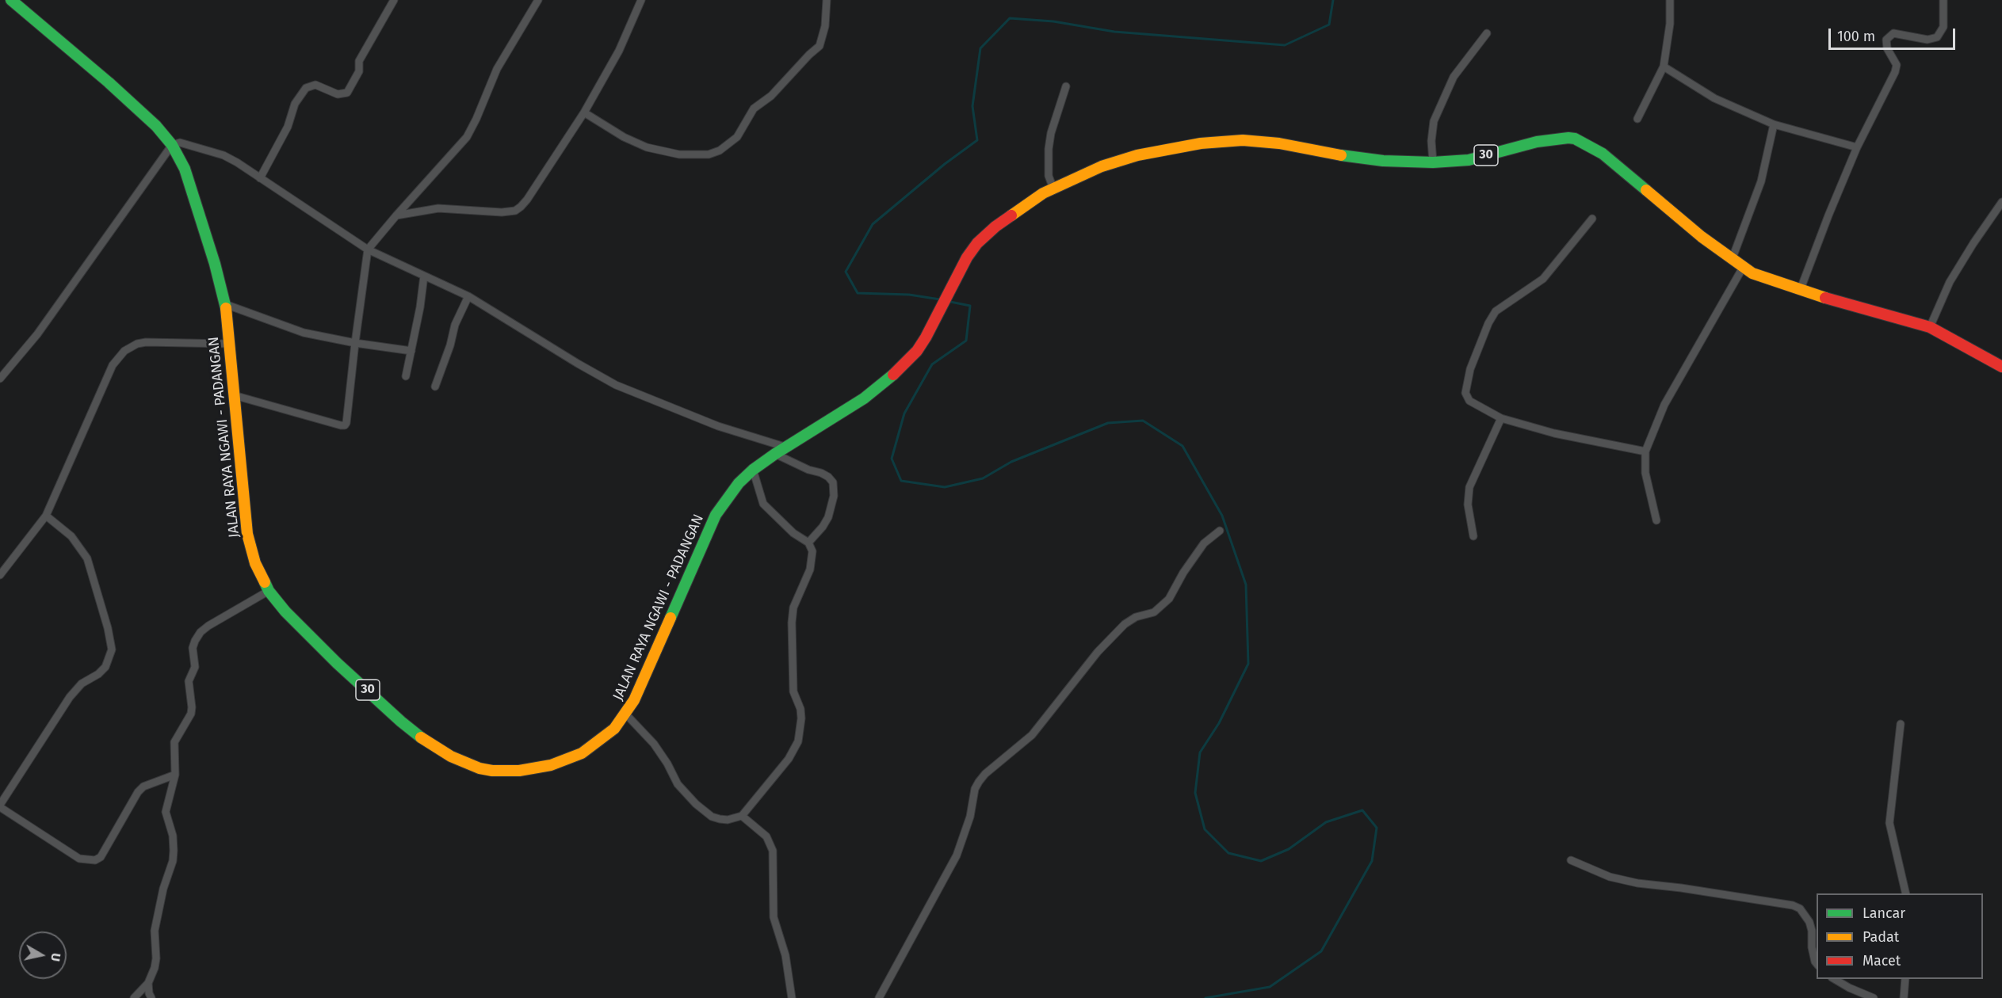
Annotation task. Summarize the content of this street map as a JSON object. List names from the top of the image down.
{
  "streets": {
    "highway": ["30", "JALAN RAYA NGAWI - PADANGAN"]
  },
  "crossings": [
    ["30", "JALAN RAYA NGAWI - PADANGAN"]
  ],
  "legend": ["Lancar", "Padat", "Macet"],
  "scale_bar": "100 m",
  "north": "right"
}
